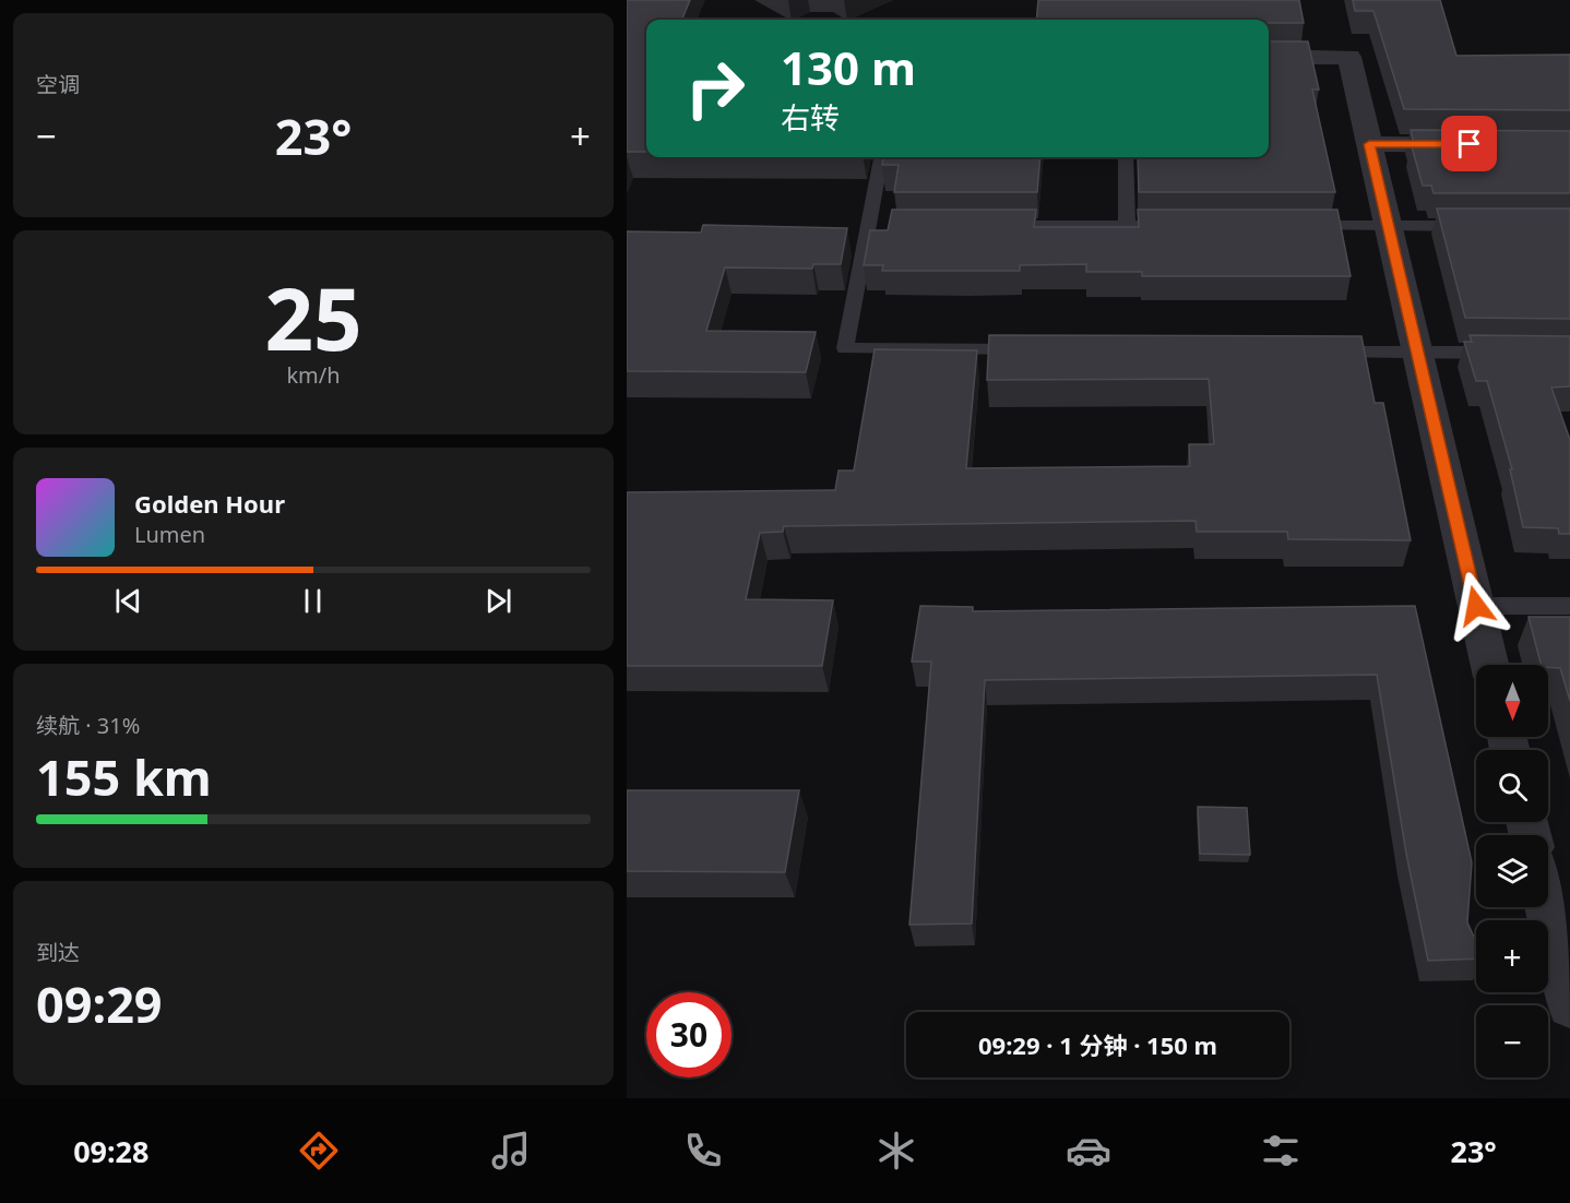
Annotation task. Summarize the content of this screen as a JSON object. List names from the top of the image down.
{
  "north": "bottom",
  "page": {
    "tile": [
      "空调",
      ["25", "km/h"],
      ["续航 · 31%", "155 km"],
      ["到达", "09:29"]
    ],
    "turn": ["130 m", "右转"],
    "heat": ["−", "23°", "+"],
    "song": ["Golden Hour", "Lumen"],
    "map_buttons": ["+", "−"],
    "limit": "30",
    "trip": "09:29 · 1 分钟 · 150 m",
    "tabs": ["09:28", "23°"]
  }
}
